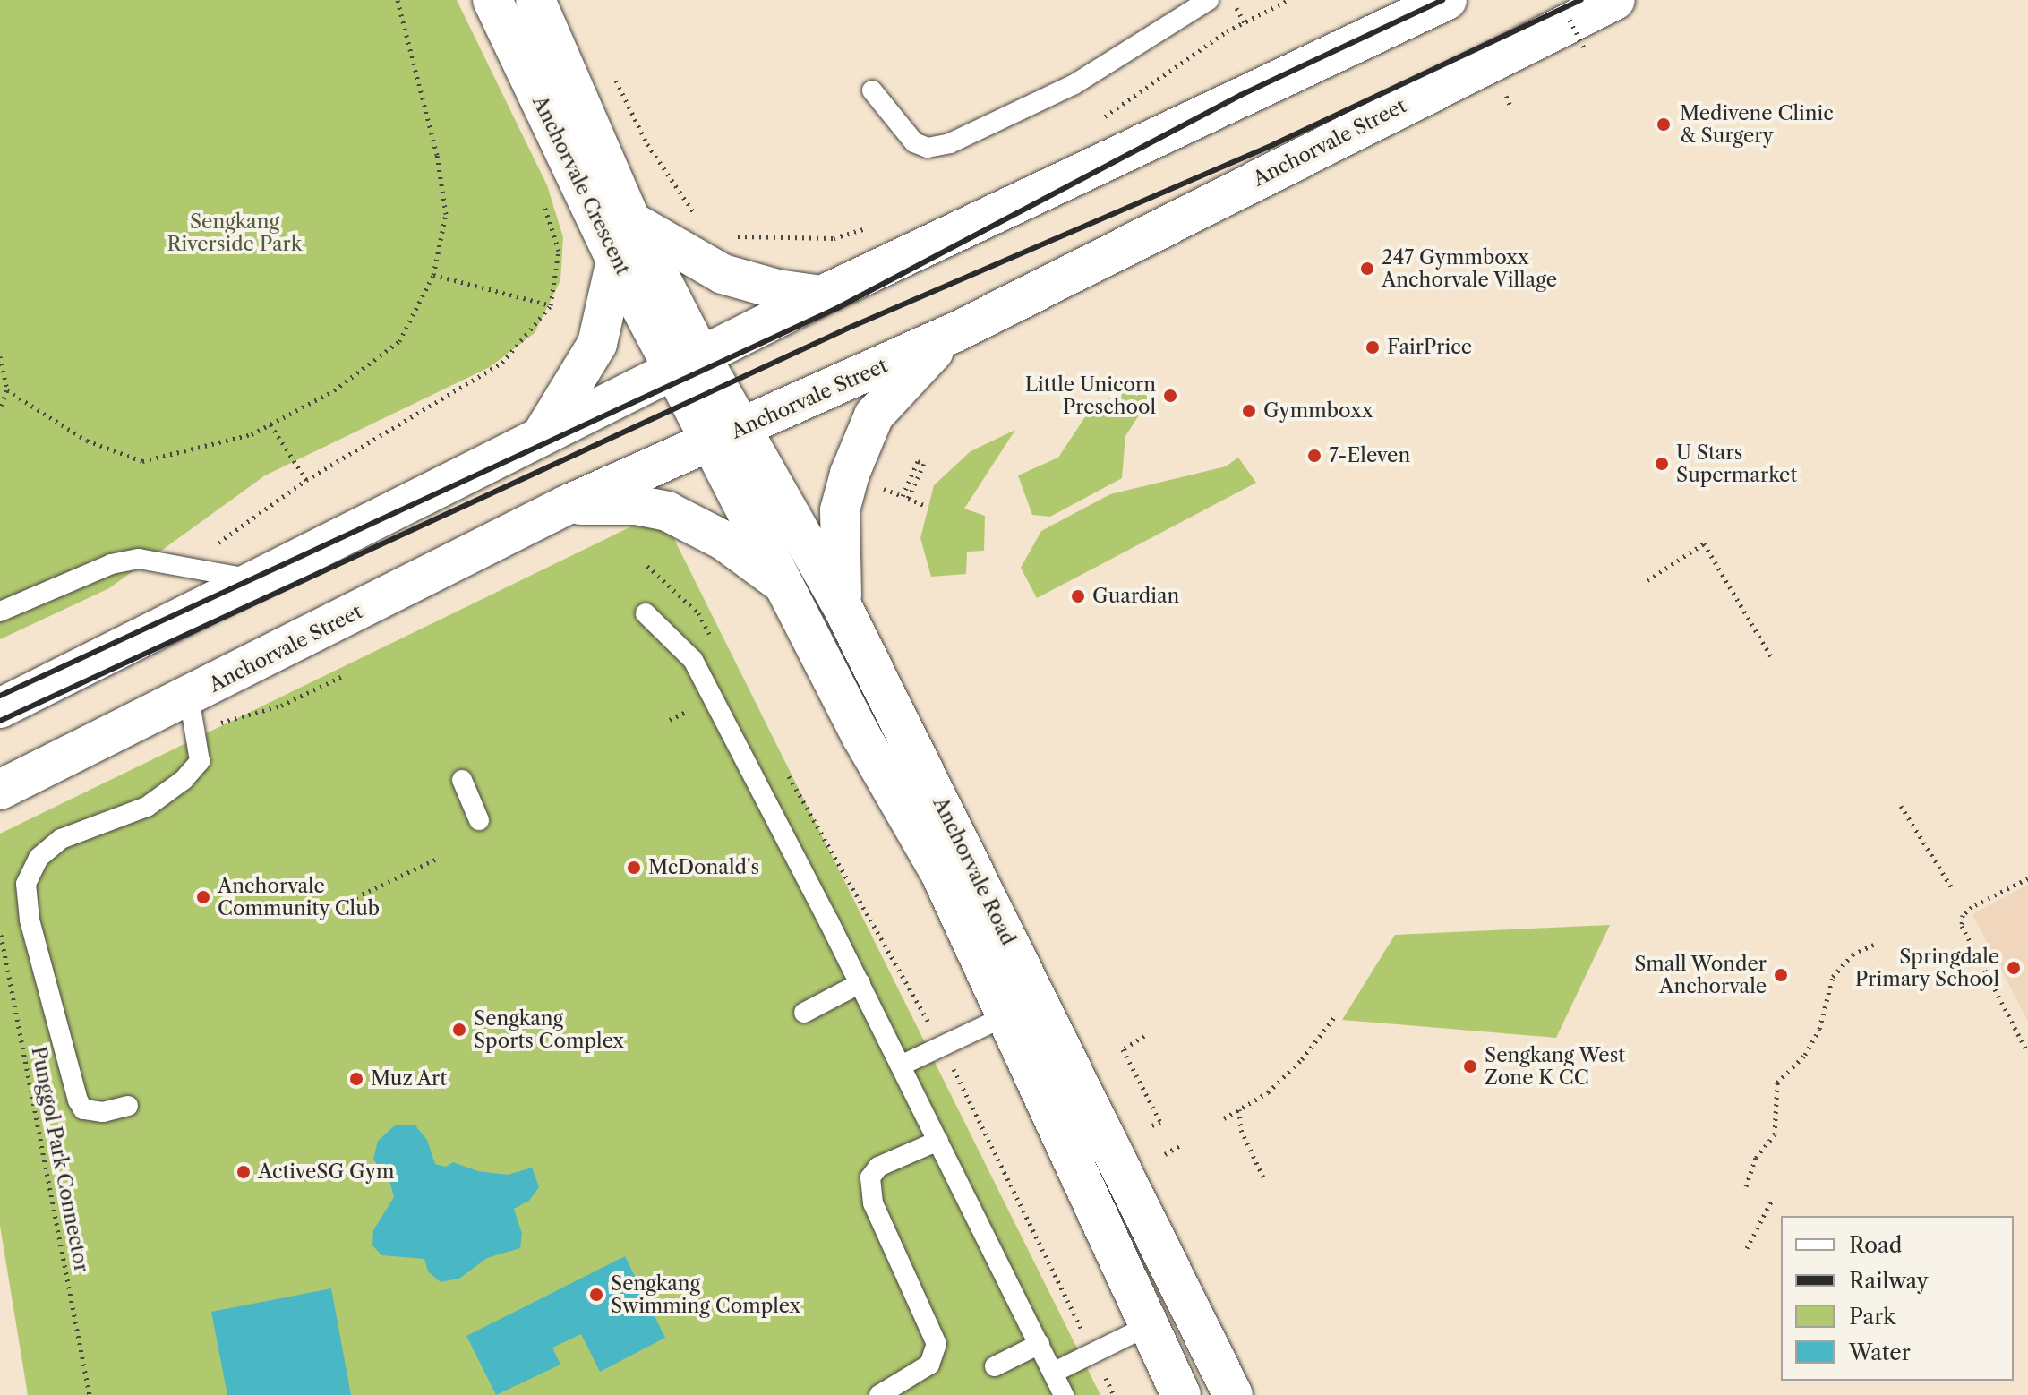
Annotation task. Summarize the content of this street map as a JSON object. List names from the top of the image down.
{
  "streets": {
    "street": ["Anchorvale Street", "Anchorvale Crescent", "Anchorvale Road"],
    "path": ["Punggol Park Connector"]
  },
  "crossings": [
    ["Anchorvale Street", "Anchorvale Road"],
    ["Anchorvale Crescent", "Anchorvale Road"]
  ],
  "parks": ["Sengkang Riverside Park"],
  "places": [
    "Medivene Clinic & Surgery",
    "247 Gymmboxx Anchorvale Village",
    "FairPrice",
    "Little Unicorn Preschool",
    "Gymmboxx",
    "7-Eleven",
    "U Stars Supermarket",
    "Guardian",
    "McDonald's",
    "Anchorvale Community Club",
    "Springdale Primary School",
    "Small Wonder Anchorvale",
    "Sengkang Sports Complex",
    "Sengkang West Zone K CC",
    "Muz Art",
    "ActiveSG Gym",
    "Sengkang Swimming Complex"
  ],
  "legend": [
    "Road",
    "Railway",
    "Park",
    "Water"
  ]
}
